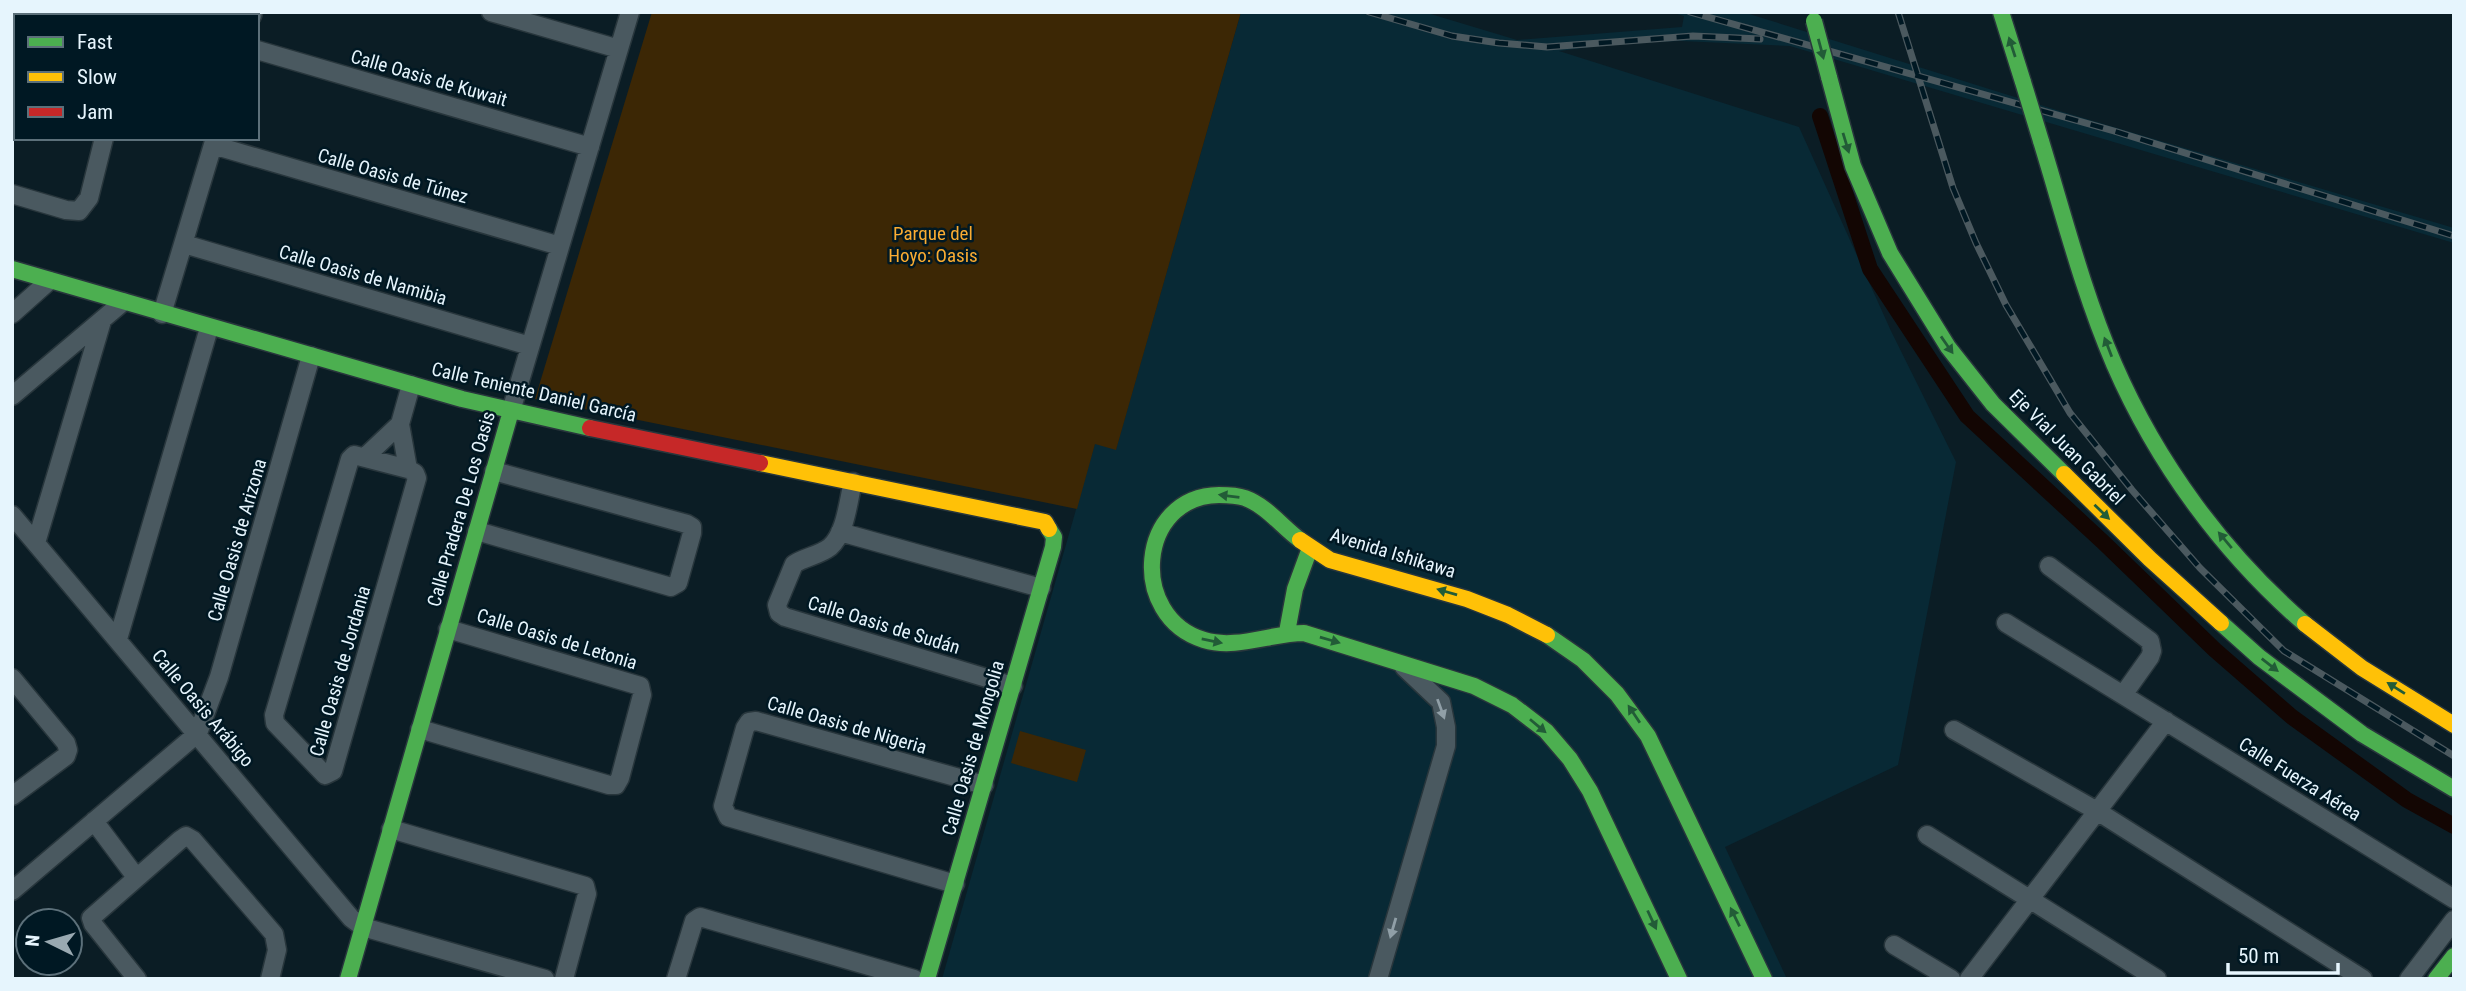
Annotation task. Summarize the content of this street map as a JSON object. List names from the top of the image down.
{
  "streets": {
    "street": [
      "Calle Oasis de Kuwait",
      "Calle Oasis de Túnez",
      "Calle Oasis de Namibia",
      "Calle Teniente Daniel García",
      "Eje Vial Juan Gabriel",
      "Calle Pradera De Los Oasis",
      "Calle Oasis de Arizona",
      "Avenida Ishikawa",
      "Calle Oasis de Sudán",
      "Calle Oasis de Letonia",
      "Calle Oasis de Jordania",
      "Calle Oasis Arábigo",
      "Calle Oasis de Nigeria",
      "Calle Oasis de Mongolia",
      "Calle Fuerza Aérea"
    ]
  },
  "crossings": [
    ["Calle Oasis de Kuwait", "Calle Pradera De Los Oasis"],
    ["Calle Oasis de Túnez", "Calle Pradera De Los Oasis"],
    ["Calle Oasis de Namibia", "Calle Pradera De Los Oasis"],
    ["Calle Teniente Daniel García", "Calle Pradera De Los Oasis"],
    ["Calle Teniente Daniel García", "Calle Oasis de Arizona"],
    ["Calle Teniente Daniel García", "Calle Oasis de Jordania"],
    ["Calle Teniente Daniel García", "Calle Oasis de Mongolia"],
    ["Calle Pradera De Los Oasis", "Calle Oasis de Letonia"],
    ["Calle Pradera De Los Oasis", "Calle Oasis Arábigo"],
    ["Calle Oasis de Arizona", "Calle Oasis Arábigo"],
    ["Calle Oasis de Sudán", "Calle Oasis de Mongolia"],
    ["Calle Oasis de Nigeria", "Calle Oasis de Mongolia"]
  ],
  "parks": ["Parque del Hoyo: Oasis"],
  "legend": ["Fast", "Slow", "Jam"],
  "scale_bar": "50 m",
  "north": "left"
}
